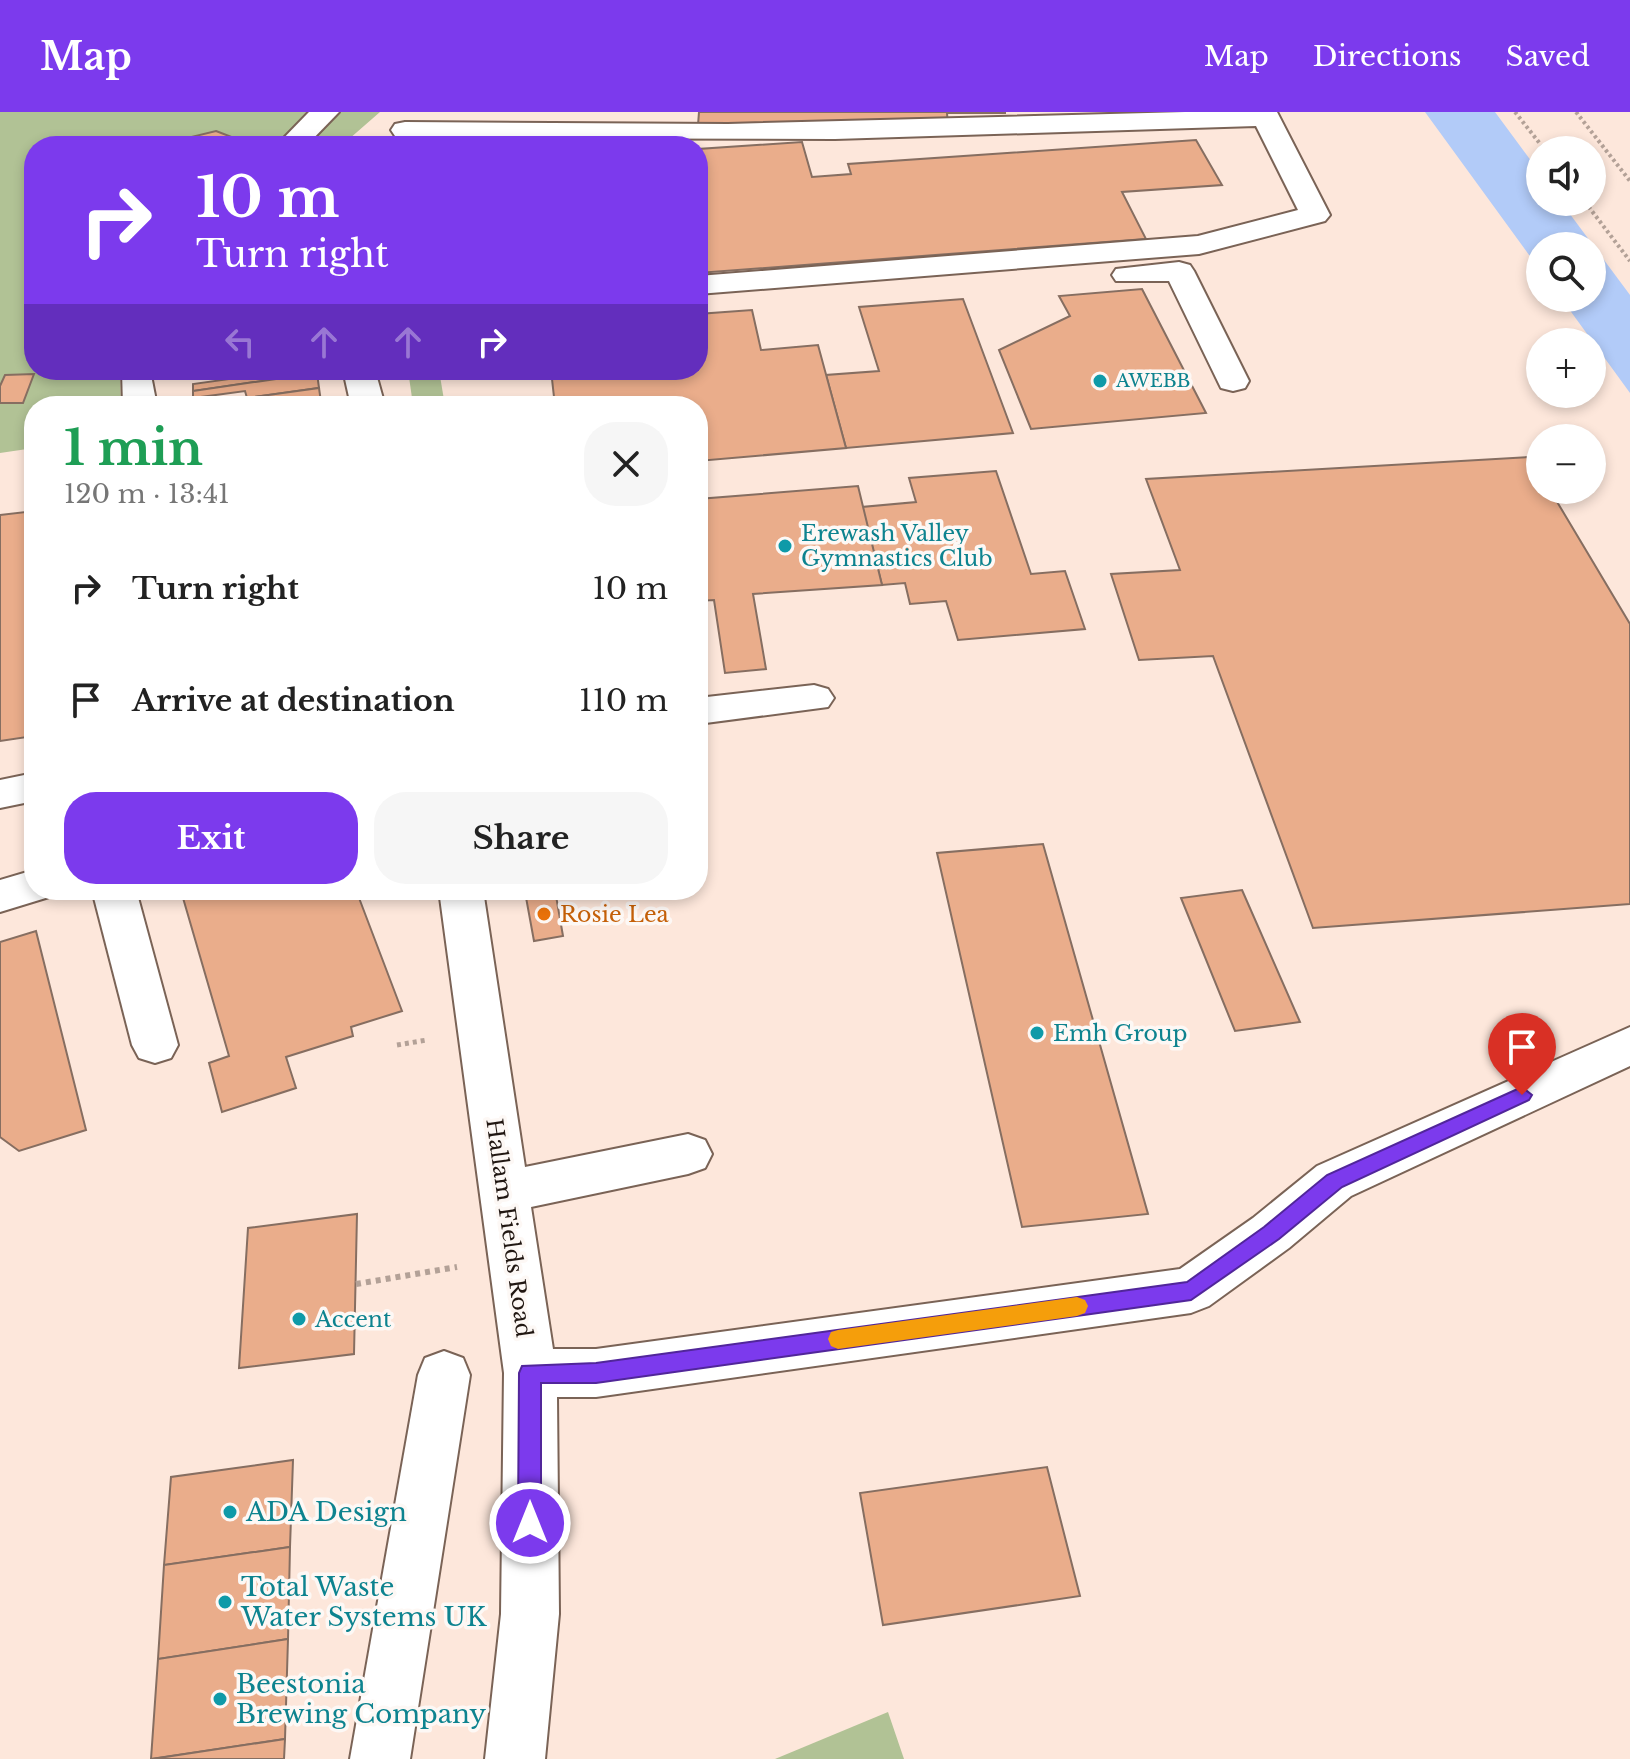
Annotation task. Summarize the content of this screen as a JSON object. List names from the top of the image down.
{
  "streets": {
    "street": ["Hallam Fields Road"]
  },
  "places": [
    "AWEBB",
    "Erewash Valley Gymnastics Club",
    "Rosie Lea",
    "Emh Group",
    "Accent",
    "ADA Design",
    "Total Waste Water Systems UK",
    "Beestonia Brewing Company"
  ],
  "page": {
    "header": "Map",
    "nav": ["Map", "Directions", "Saved"],
    "map_buttons": ["+", "−"],
    "turn": ["10 m", "Turn right"],
    "heading": ["1 min", "120 m · 13:41"],
    "list": [
      {
        "name": "Turn right",
        "value": "10 m"
      },
      {
        "name": "Arrive at destination",
        "value": "110 m"
      }
    ],
    "buttons": ["Exit", "Share"]
  }
}
